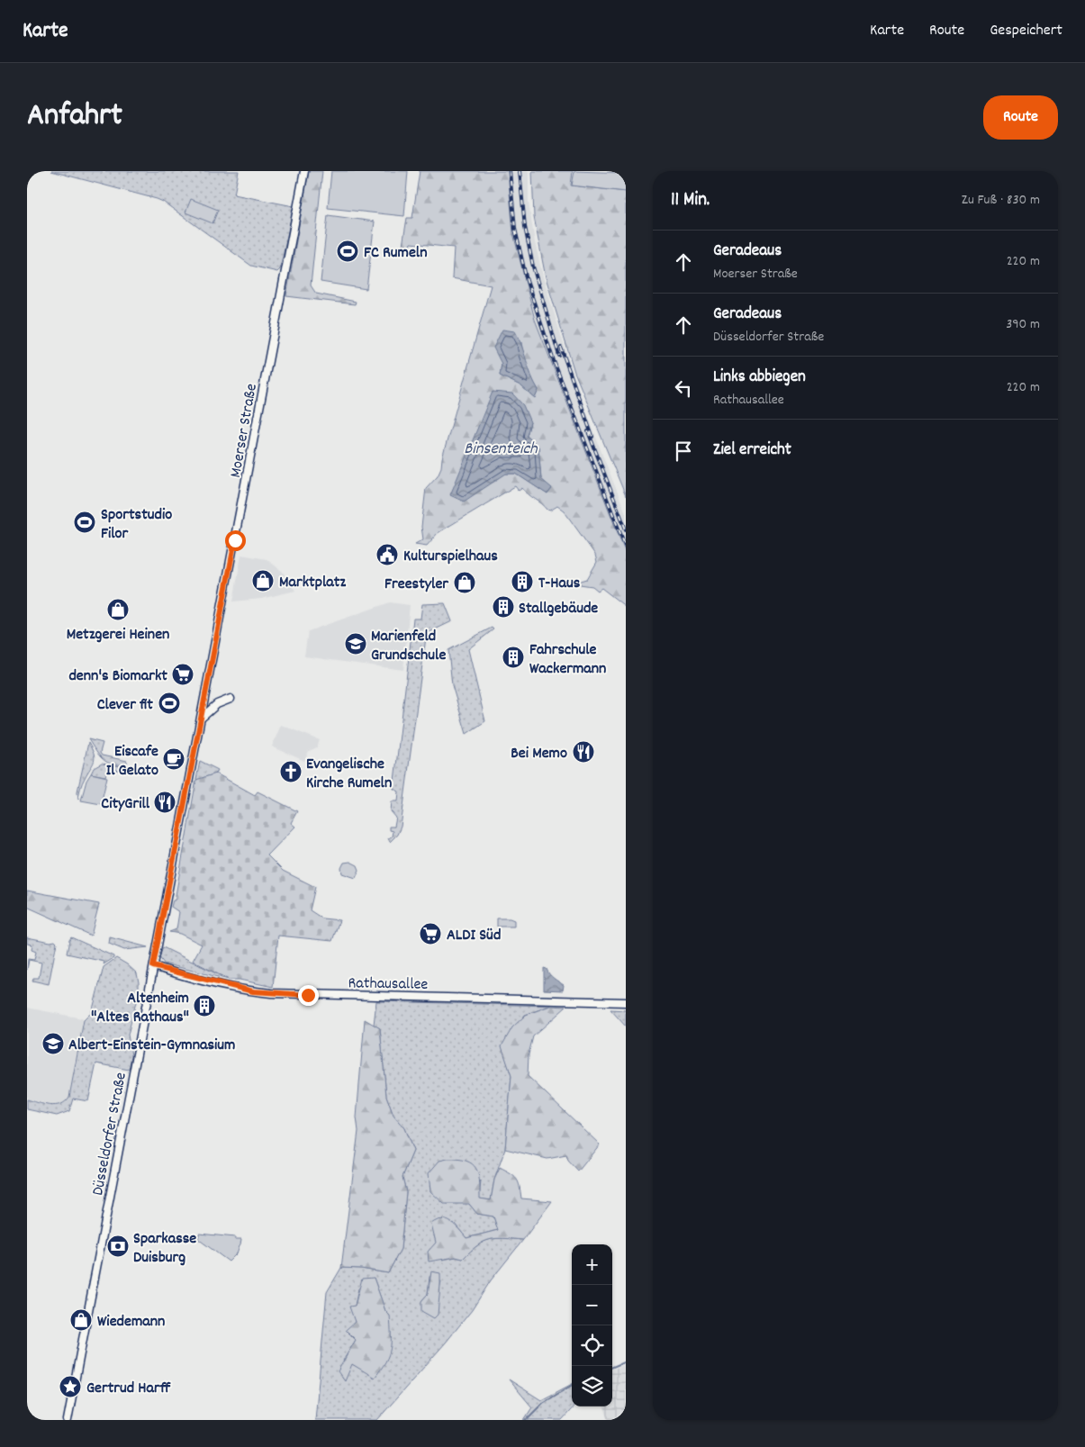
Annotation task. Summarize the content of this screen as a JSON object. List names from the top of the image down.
{
  "streets": {
    "main road": ["Moerser Straße", "Rathausallee", "Düsseldorfer Straße"]
  },
  "crossings": [
    ["Moerser Straße", "Düsseldorfer Straße"],
    ["Rathausallee", "Düsseldorfer Straße"]
  ],
  "water": ["Binsenteich"],
  "places": {
    "sports": ["FC Rumeln", "Sportstudio Filor", "Clever fit"],
    "public building": ["Kulturspielhaus"],
    "shop": [
      "Marktplatz",
      "Freestyler",
      "Metzgerei Heinen",
      "Wiedemann"
    ],
    "building": [
      "T-Haus",
      "Stallgebäude",
      "Fahrschule Wackermann",
      "Altenheim \"Altes Rathaus\""
    ],
    "school or university": ["Marienfeld Grundschule", "Albert-Einstein-Gymnasium"],
    "supermarket": ["denn's Biomarkt", "ALDI Süd"],
    "restaurant": ["Bei Memo", "CityGrill"],
    "cafe": ["Eiscafe Il Gelato"],
    "church": ["Evangelische Kirche Rumeln"],
    "bank": ["Sparkasse Duisburg"],
    "place": ["Gertrud Harff"]
  },
  "page": {
    "header": "Karte",
    "nav": ["Karte", "Route", "Gespeichert"],
    "title": "Anfahrt",
    "buttons": "Route",
    "heading": ["11 Min.", "Zu Fuß · 830 m"],
    "list": [
      ["Geradeaus", "Moerser Straße", "220 m"],
      ["Geradeaus", "Düsseldorfer Straße", "390 m"],
      ["Links abbiegen", "Rathausallee", "220 m"],
      "Ziel erreicht"
    ],
    "map_buttons": ["+", "−"]
  }
}
